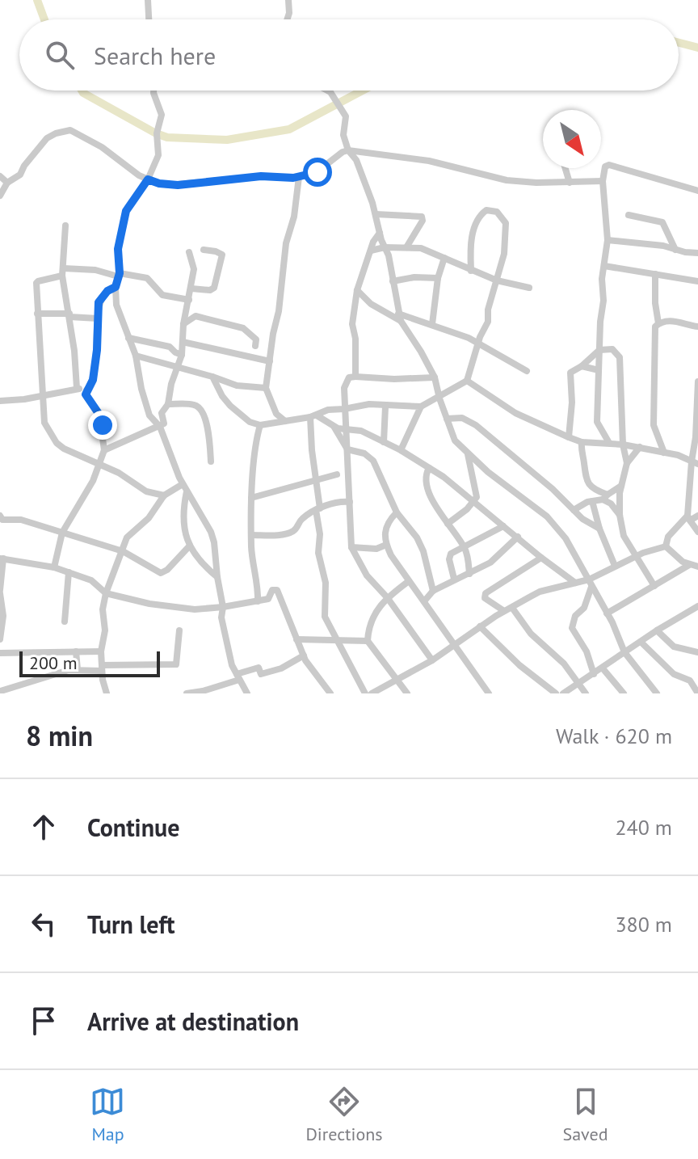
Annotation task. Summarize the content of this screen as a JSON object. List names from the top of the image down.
{
  "scale_bar": "200 m",
  "north": "bottom right",
  "page": {
    "search": "Search here",
    "scale": "200 m",
    "heading": ["8 min", "Walk · 620 m"],
    "list": [
      ["Continue", "240 m"],
      ["Turn left", "380 m"],
      "Arrive at destination"
    ],
    "nav": ["Map", "Directions", "Saved"]
  }
}
